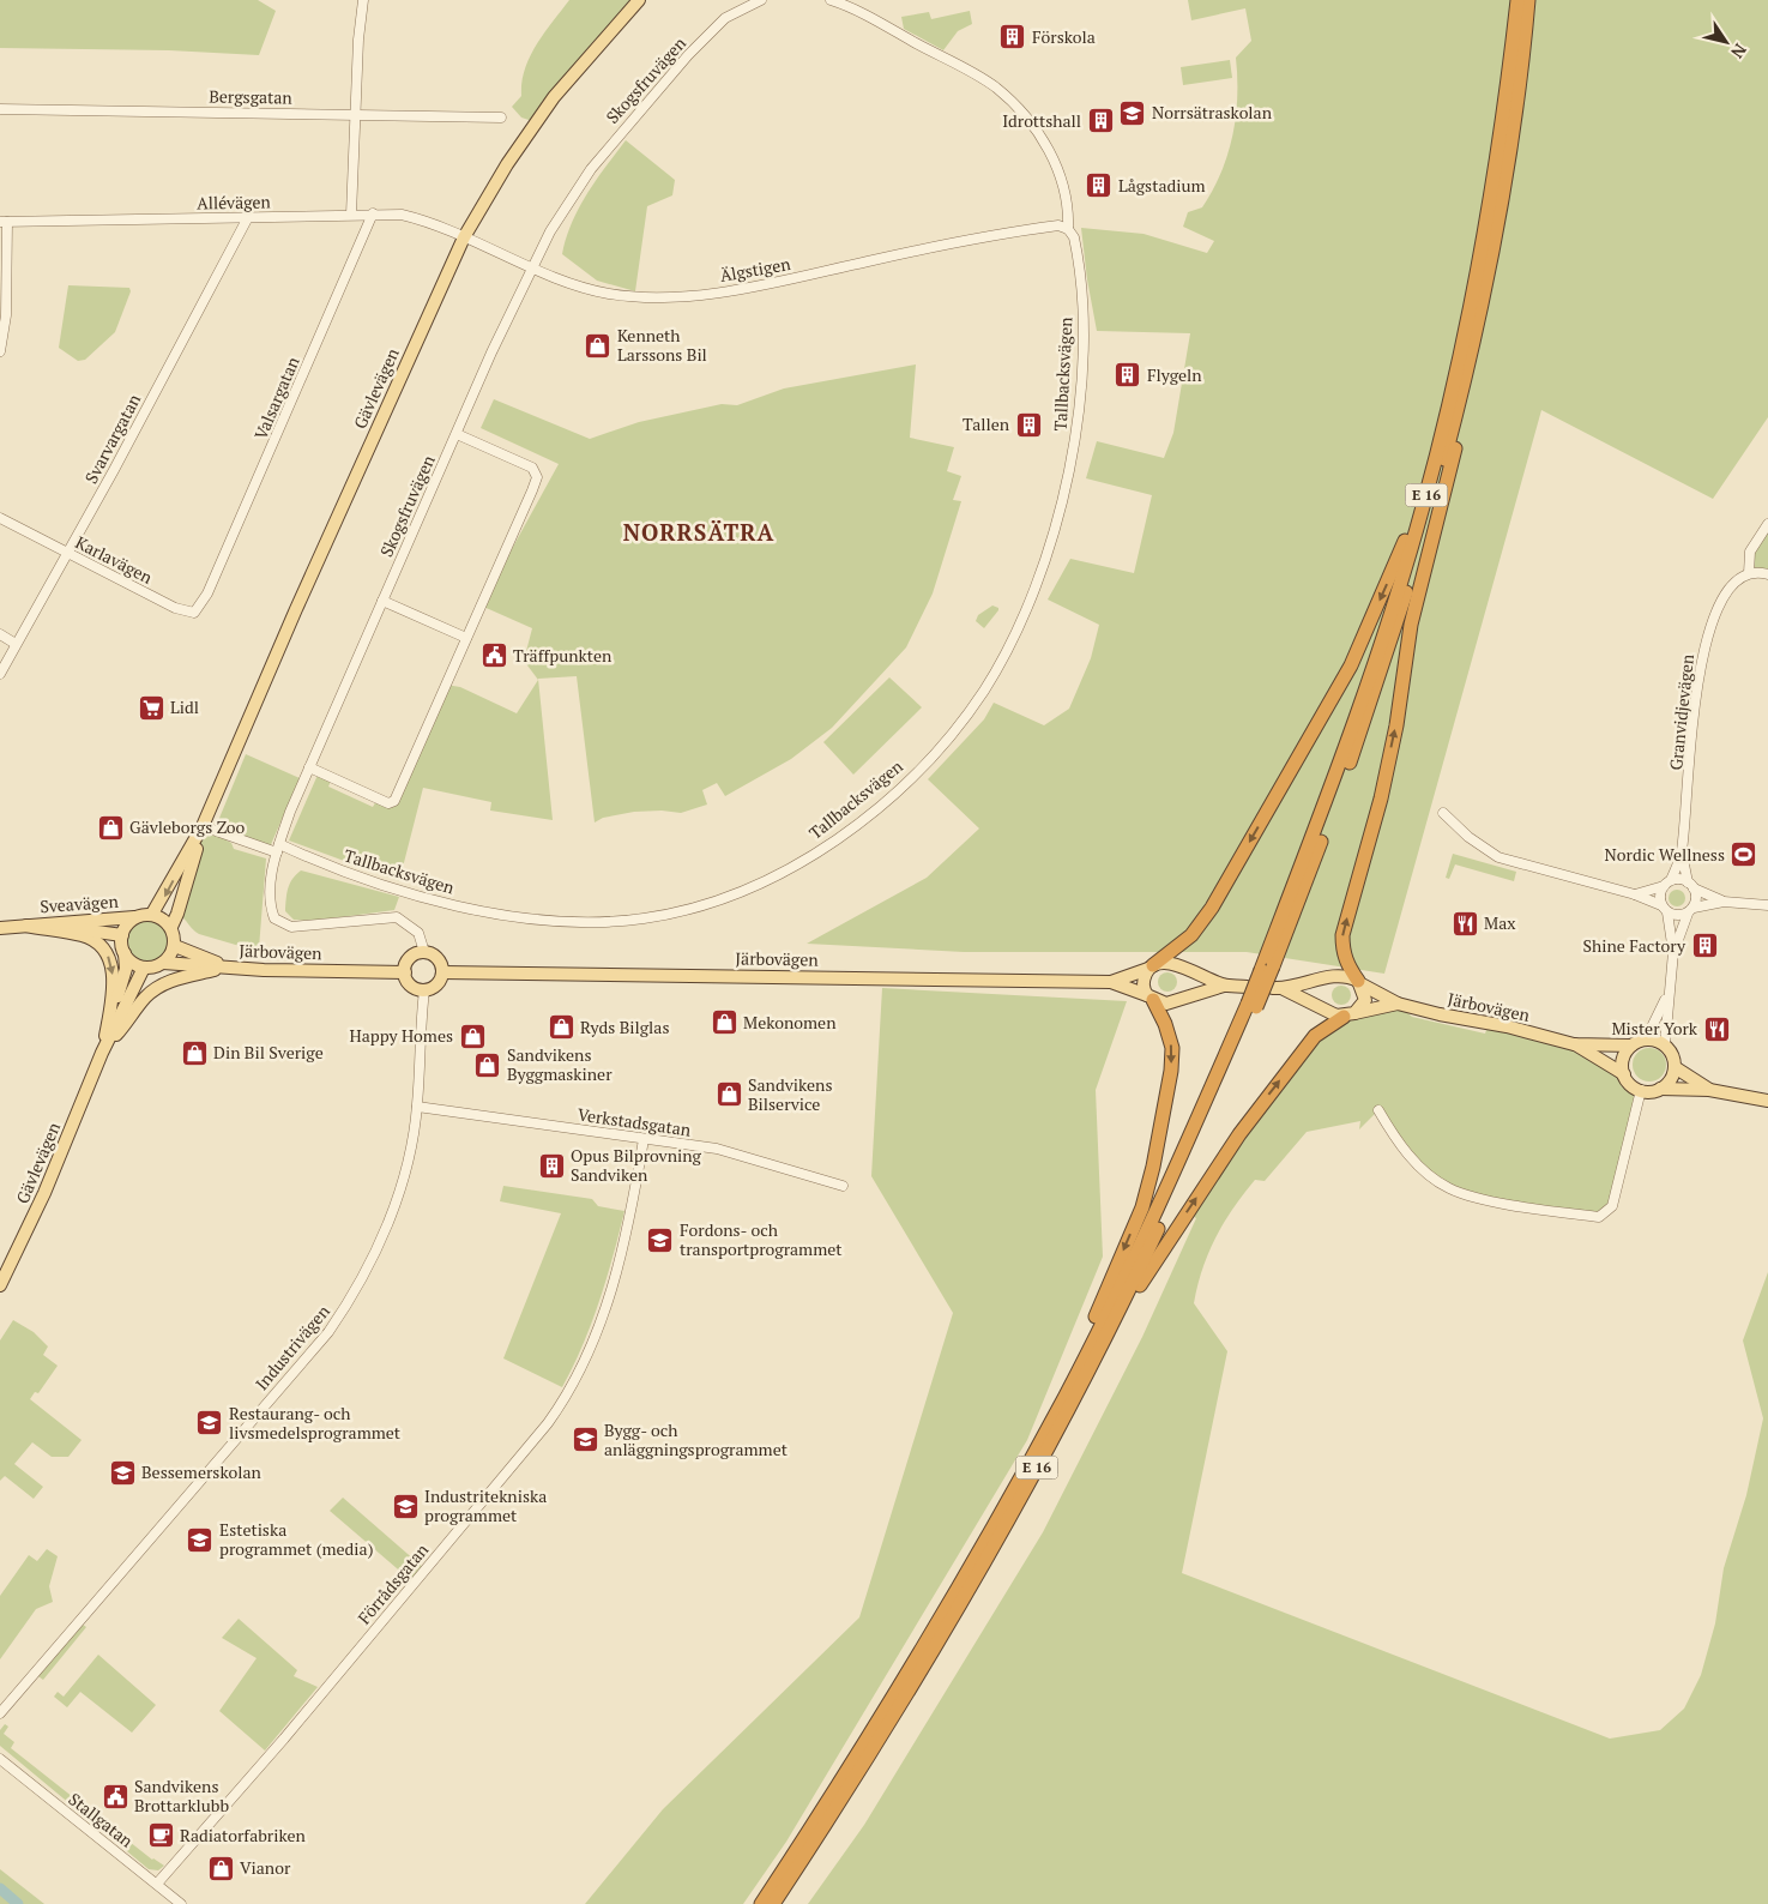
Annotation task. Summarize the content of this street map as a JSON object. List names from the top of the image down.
{
  "streets": {
    "highway": ["E 16"],
    "main road": ["Gävlevägen", "Sveavägen", "Järbovägen"],
    "street": [
      "Skogsfruvägen",
      "Bergsgatan",
      "Allévägen",
      "Älgstigen",
      "Tallbacksvägen",
      "Valsargatan",
      "Svarvargatan",
      "Karlavägen",
      "Granvidjevägen",
      "Verkstadsgatan",
      "Industrivägen",
      "Förrådsgatan",
      "Stallgatan"
    ]
  },
  "crossings": [
    ["Skogsfruvägen", "Älgstigen"],
    ["Skogsfruvägen", "Tallbacksvägen"],
    ["Skogsfruvägen", "Järbovägen"],
    ["Skogsfruvägen", "Industrivägen"],
    ["Allévägen", "Älgstigen"],
    ["Allévägen", "Gävlevägen"],
    ["Allévägen", "Valsargatan"],
    ["Allévägen", "Svarvargatan"],
    ["Älgstigen", "Tallbacksvägen"],
    ["Älgstigen", "Gävlevägen"],
    ["Tallbacksvägen", "Gävlevägen"],
    ["Gävlevägen", "Sveavägen"],
    ["Gävlevägen", "Järbovägen"],
    ["Valsargatan", "Karlavägen"],
    ["Svarvargatan", "Karlavägen"],
    ["Sveavägen", "Järbovägen"],
    ["Järbovägen", "Industrivägen"],
    ["Verkstadsgatan", "Industrivägen"],
    ["Verkstadsgatan", "Förrådsgatan"],
    ["Förrådsgatan", "Stallgatan"]
  ],
  "districts": ["NORRSÄTRA"],
  "places": {
    "building": [
      "Förskola",
      "Idrottshall",
      "Lågstadium",
      "Flygeln",
      "Tallen",
      "Shine Factory",
      "Opus Bilprovning Sandviken"
    ],
    "school or university": [
      "Norrsätraskolan",
      "Fordons- och transportprogrammet",
      "Restaurang- och livsmedelsprogrammet",
      "Bygg- och anläggningsprogrammet",
      "Bessemerskolan",
      "Industritekniska programmet",
      "Estetiska programmet (media)"
    ],
    "shop": [
      "Kenneth Larssons Bil",
      "Gävleborgs Zoo",
      "Mekonomen",
      "Ryds Bilglas",
      "Happy Homes",
      "Din Bil Sverige",
      "Sandvikens Byggmaskiner",
      "Sandvikens Bilservice",
      "Vianor"
    ],
    "public building": ["Träffpunkten", "Sandvikens Brottarklubb"],
    "supermarket": ["Lidl"],
    "sports": ["Nordic Wellness"],
    "restaurant": ["Max", "Mister York"],
    "cafe": ["Radiatorfabriken"]
  },
  "north": "bottom right"
}
